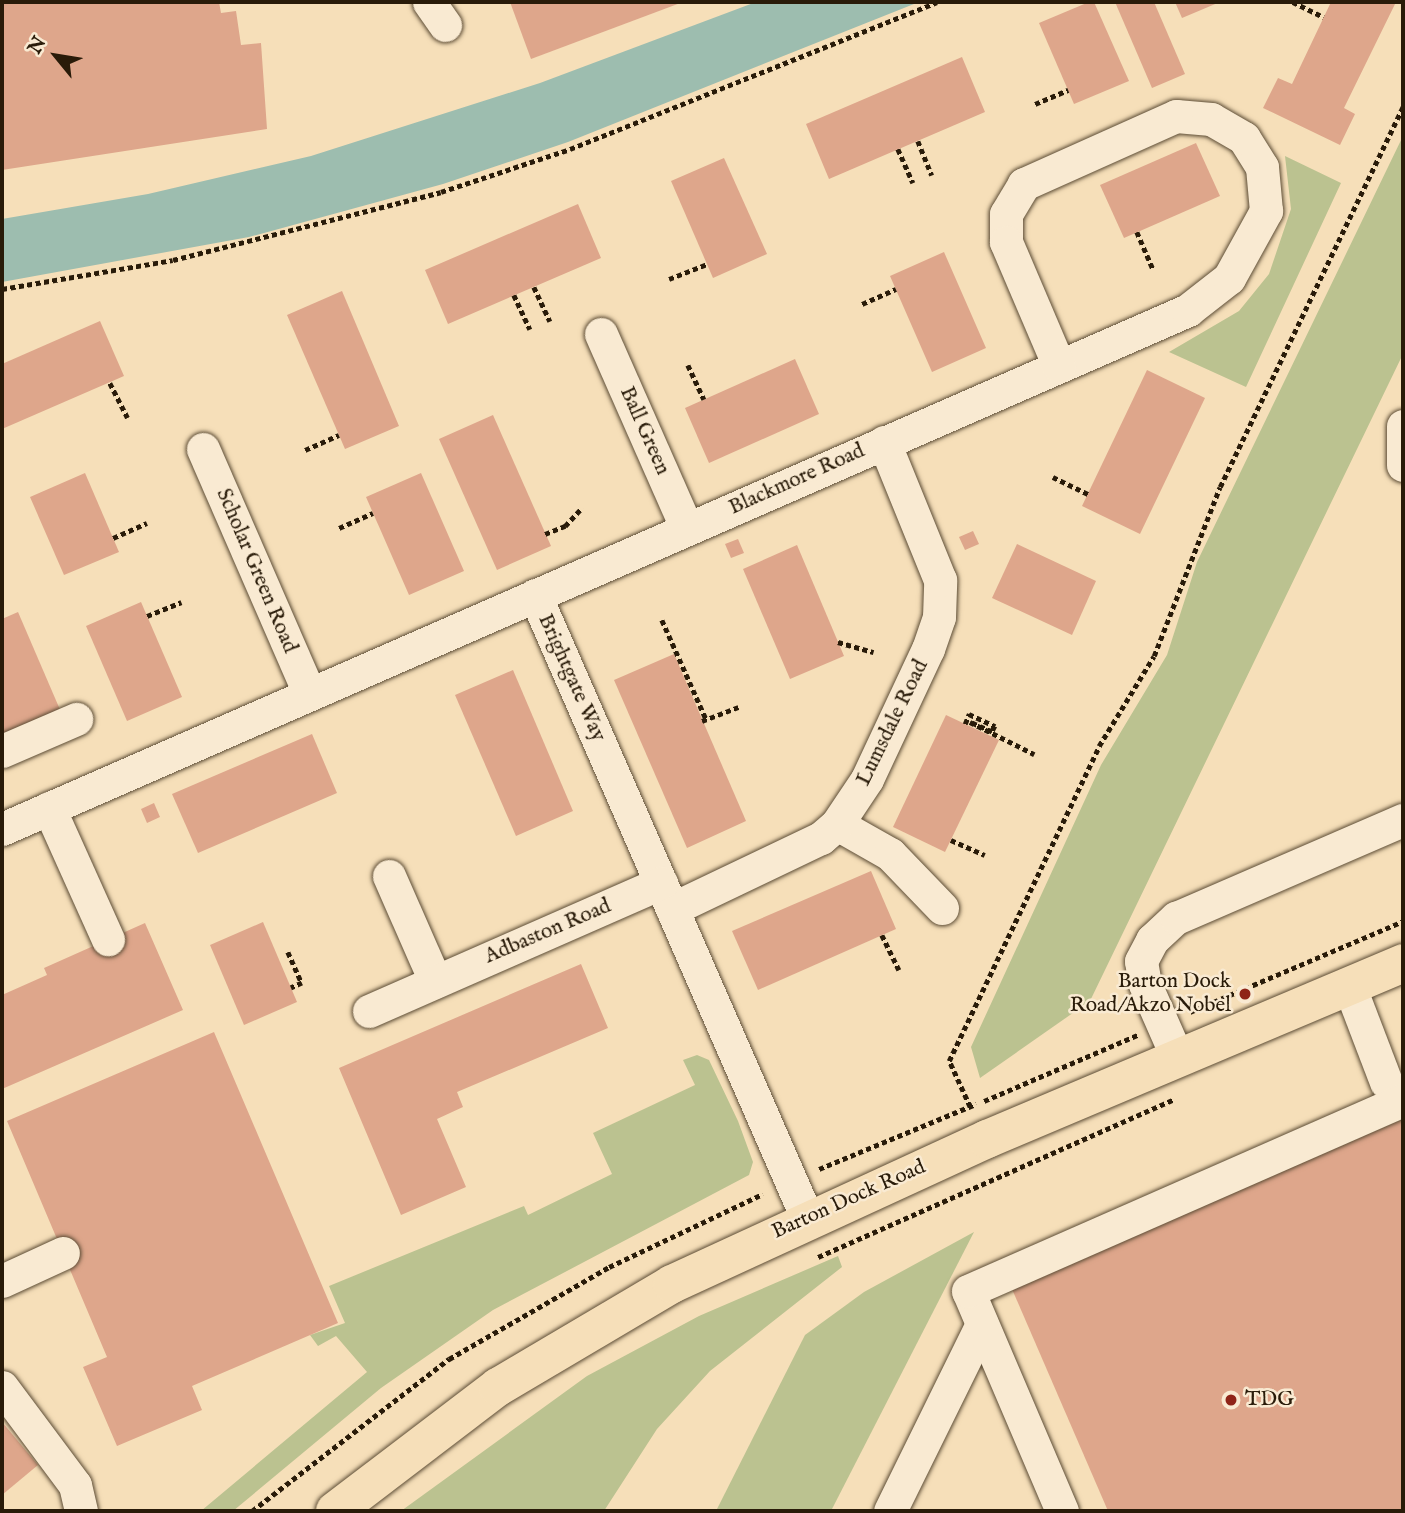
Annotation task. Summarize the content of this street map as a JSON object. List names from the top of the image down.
{
  "streets": {
    "main road": ["Barton Dock Road"],
    "street": [
      "Ball Green",
      "Blackmore Road",
      "Scholar Green Road",
      "Brightgate Way",
      "Lumsdale Road",
      "Adbaston Road"
    ]
  },
  "crossings": [
    ["Ball Green", "Blackmore Road"],
    ["Blackmore Road", "Brightgate Way"],
    ["Blackmore Road", "Lumsdale Road"],
    ["Scholar Green Road", "Brightgate Way"],
    ["Brightgate Way", "Lumsdale Road"],
    ["Brightgate Way", "Adbaston Road"],
    ["Brightgate Way", "Barton Dock Road"],
    ["Lumsdale Road", "Adbaston Road"]
  ],
  "places": ["Barton Dock Road/Akzo Nobel", "TDG"],
  "north": "top left"
}
